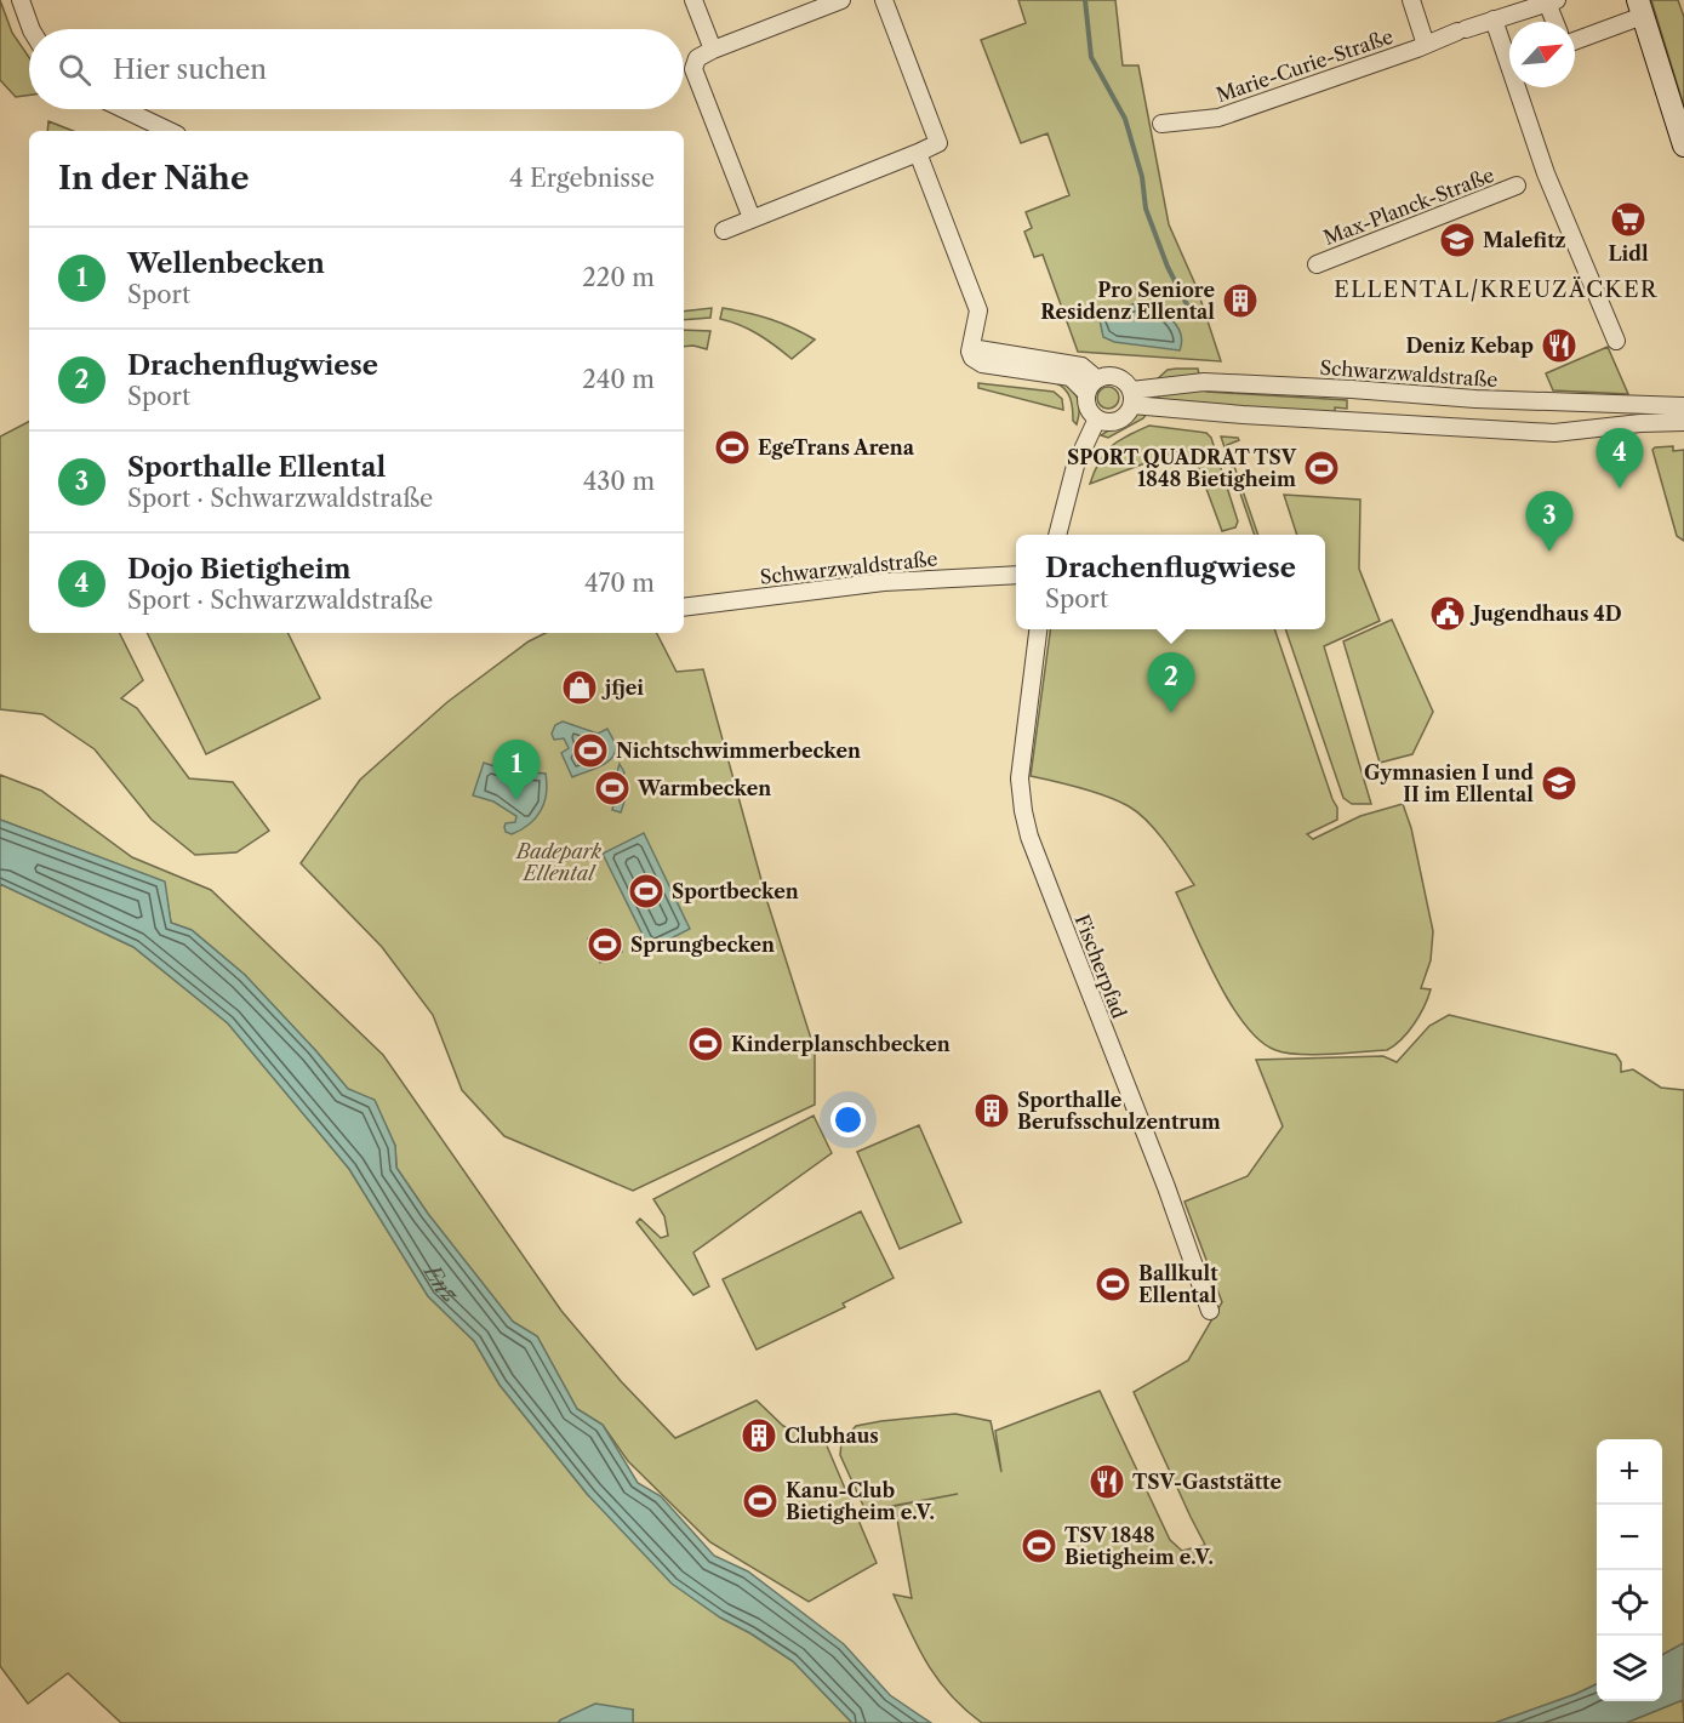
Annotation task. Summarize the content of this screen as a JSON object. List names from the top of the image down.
{
  "streets": {
    "street": [
      "Marie-Curie-Straße",
      "Max-Planck-Straße",
      "Schwarzwaldstraße",
      "Fischerpfad"
    ]
  },
  "districts": ["ELLENTAL/KREUZÄCKER"],
  "water": ["Enz"],
  "parks": ["Badepark Ellental"],
  "places": {
    "supermarket": ["Lidl"],
    "school or university": ["Malefitz", "Gymnasien I und II im Ellental"],
    "building": ["Pro Seniore Residenz Ellental", "Sporthalle Berufsschulzentrum", "Clubhaus"],
    "restaurant": ["Deniz Kebap", "TSV-Gaststätte"],
    "sports": [
      "EgeTrans Arena",
      "SPORT QUADRAT TSV 1848 Bietigheim",
      "Nichtschwimmerbecken",
      "Warmbecken",
      "Sportbecken",
      "Sprungbecken",
      "Kinderplanschbecken",
      "Ballkult Ellental",
      "Kanu-Club Bietigheim e.V.",
      "TSV 1848 Bietigheim e.V."
    ],
    "public building": ["Jugendhaus 4D"],
    "shop": ["jfjei"]
  },
  "north": "top right",
  "page": {
    "search": "Hier suchen",
    "heading": ["In der Nähe", "4 Ergebnisse"],
    "list": [
      {
        "mark": "1",
        "name": "Wellenbecken",
        "note": "Sport",
        "value": "220 m"
      },
      {
        "mark": "2",
        "name": "Drachenflugwiese",
        "note": "Sport",
        "value": "240 m"
      },
      {
        "mark": "3",
        "name": "Sporthalle Ellental",
        "note": "Sport · Schwarzwaldstraße",
        "value": "430 m"
      },
      {
        "mark": "4",
        "name": "Dojo Bietigheim",
        "note": "Sport · Schwarzwaldstraße",
        "value": "470 m"
      }
    ],
    "pins": [
      "4",
      "3",
      "2",
      "1"
    ],
    "popup": ["Drachenflugwiese", "Sport"],
    "map_buttons": ["+", "−"]
  }
}
